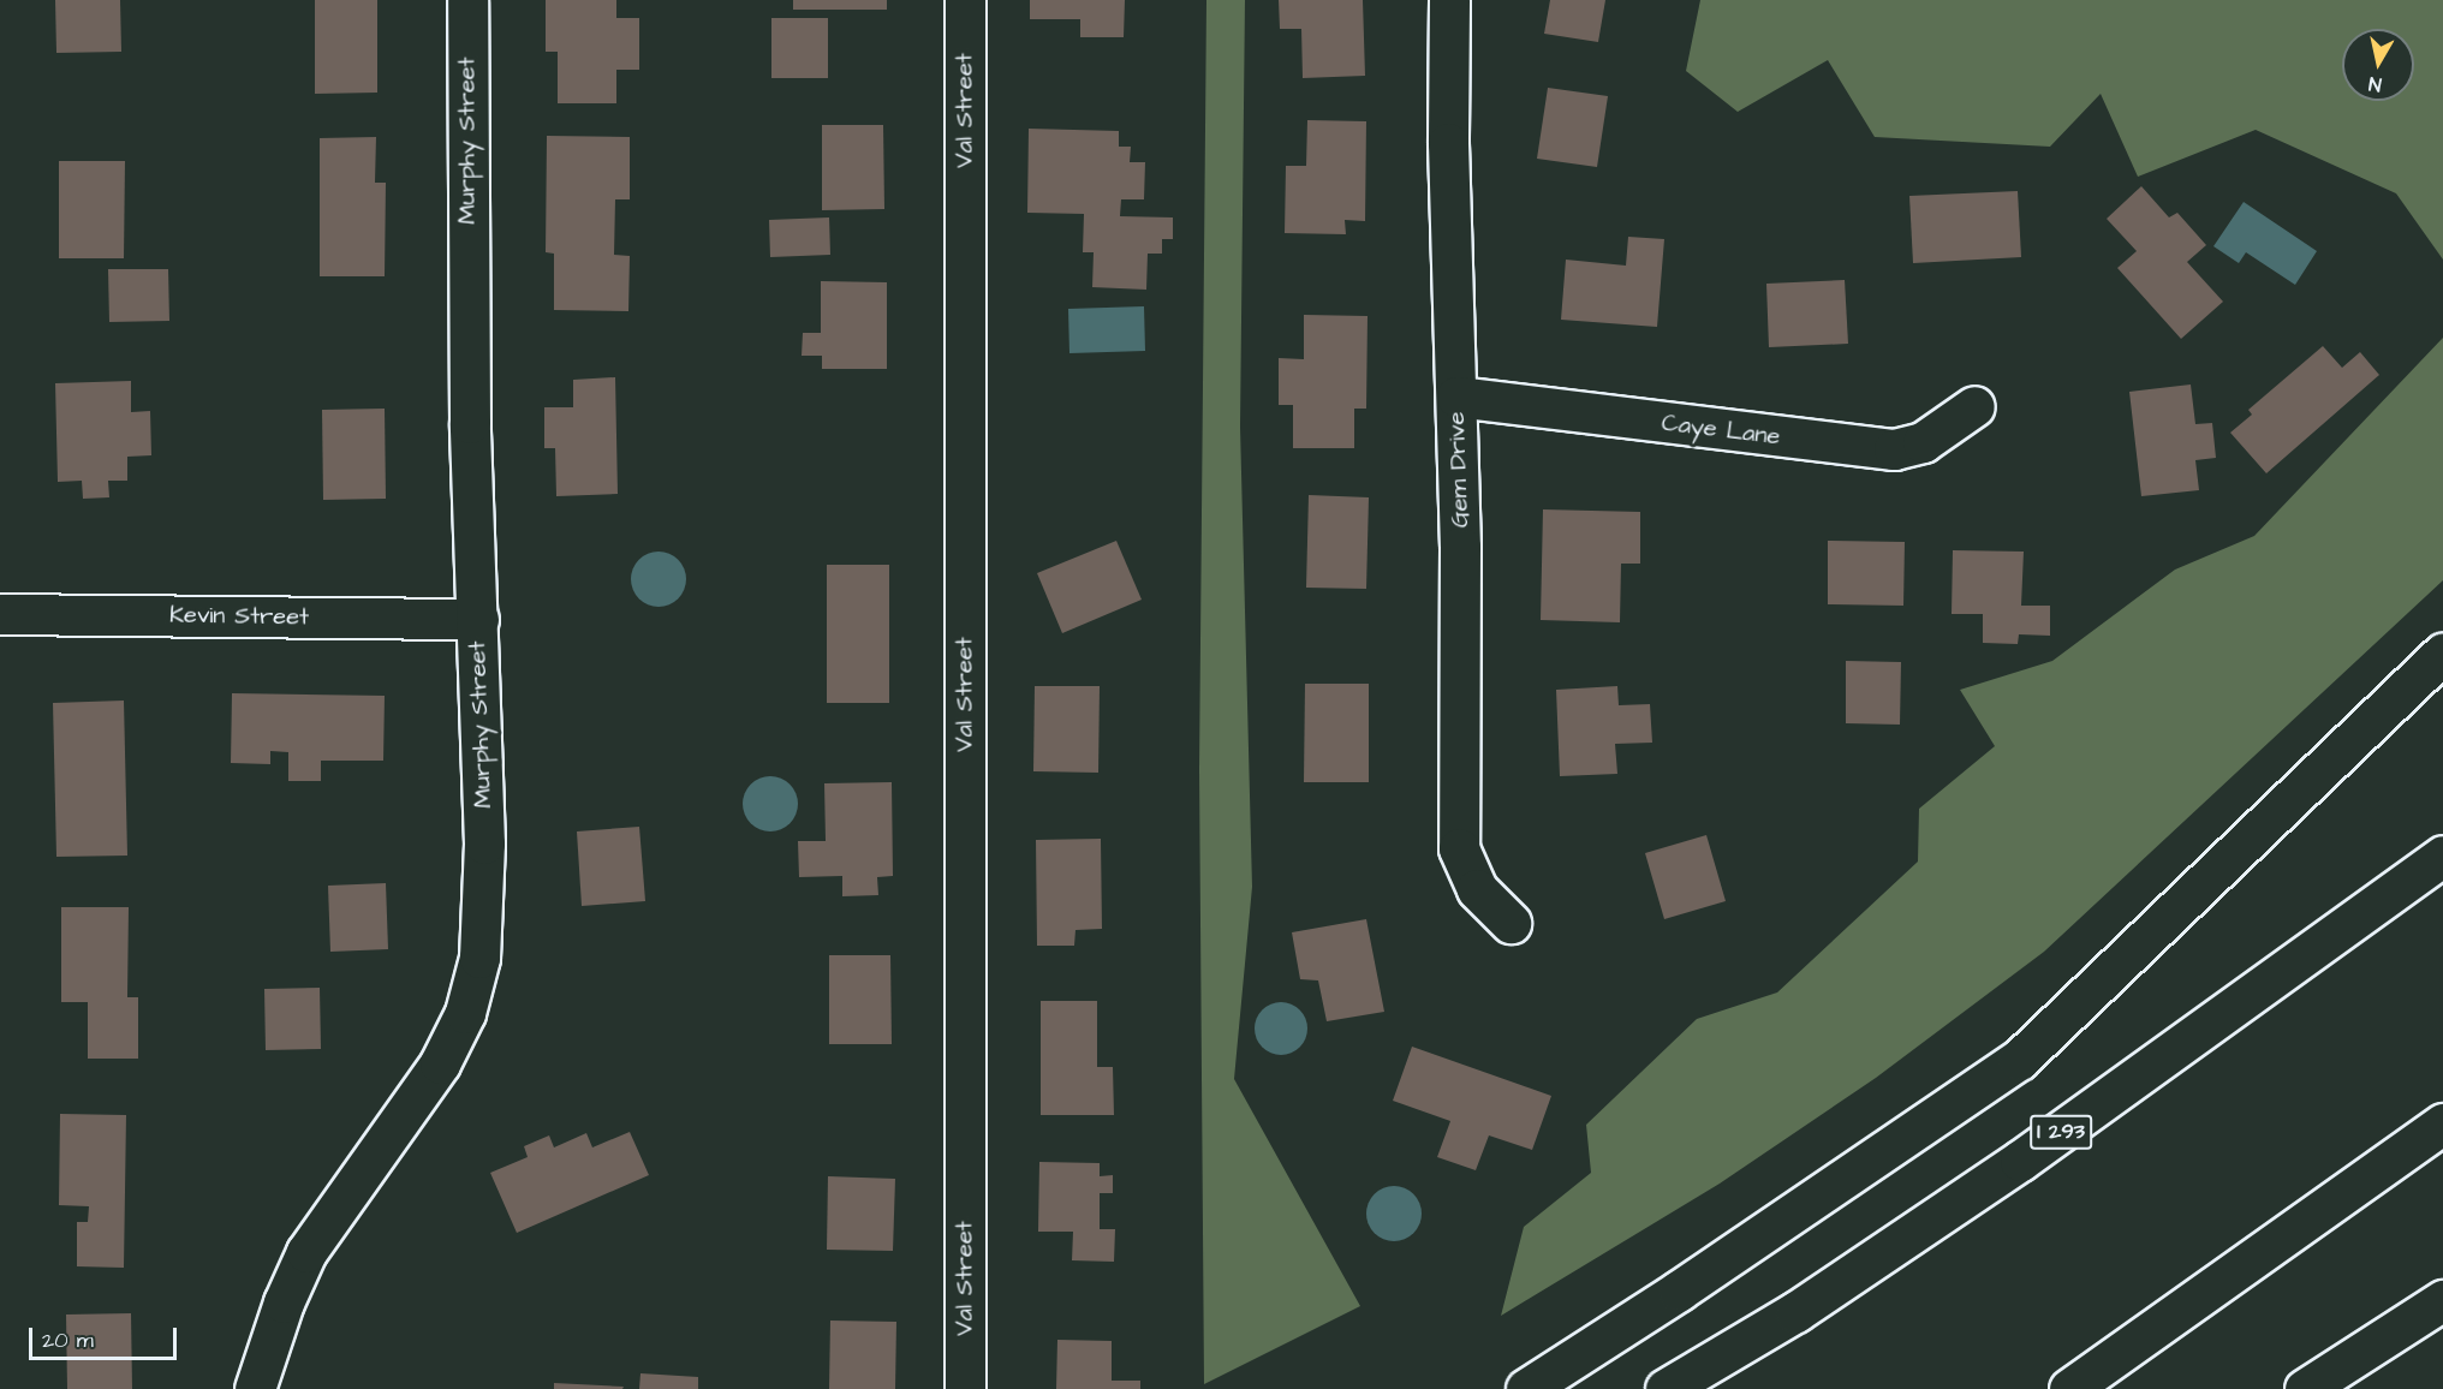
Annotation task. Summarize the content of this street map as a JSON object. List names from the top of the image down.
{
  "streets": {
    "main road": [
      "Val Street",
      "Murphy Street",
      "Caye Lane",
      "Gem Drive",
      "Kevin Street",
      "I 293"
    ]
  },
  "crossings": [
    ["Murphy Street", "Kevin Street"],
    ["Caye Lane", "Gem Drive"]
  ],
  "scale_bar": "20 m",
  "north": "bottom"
}
